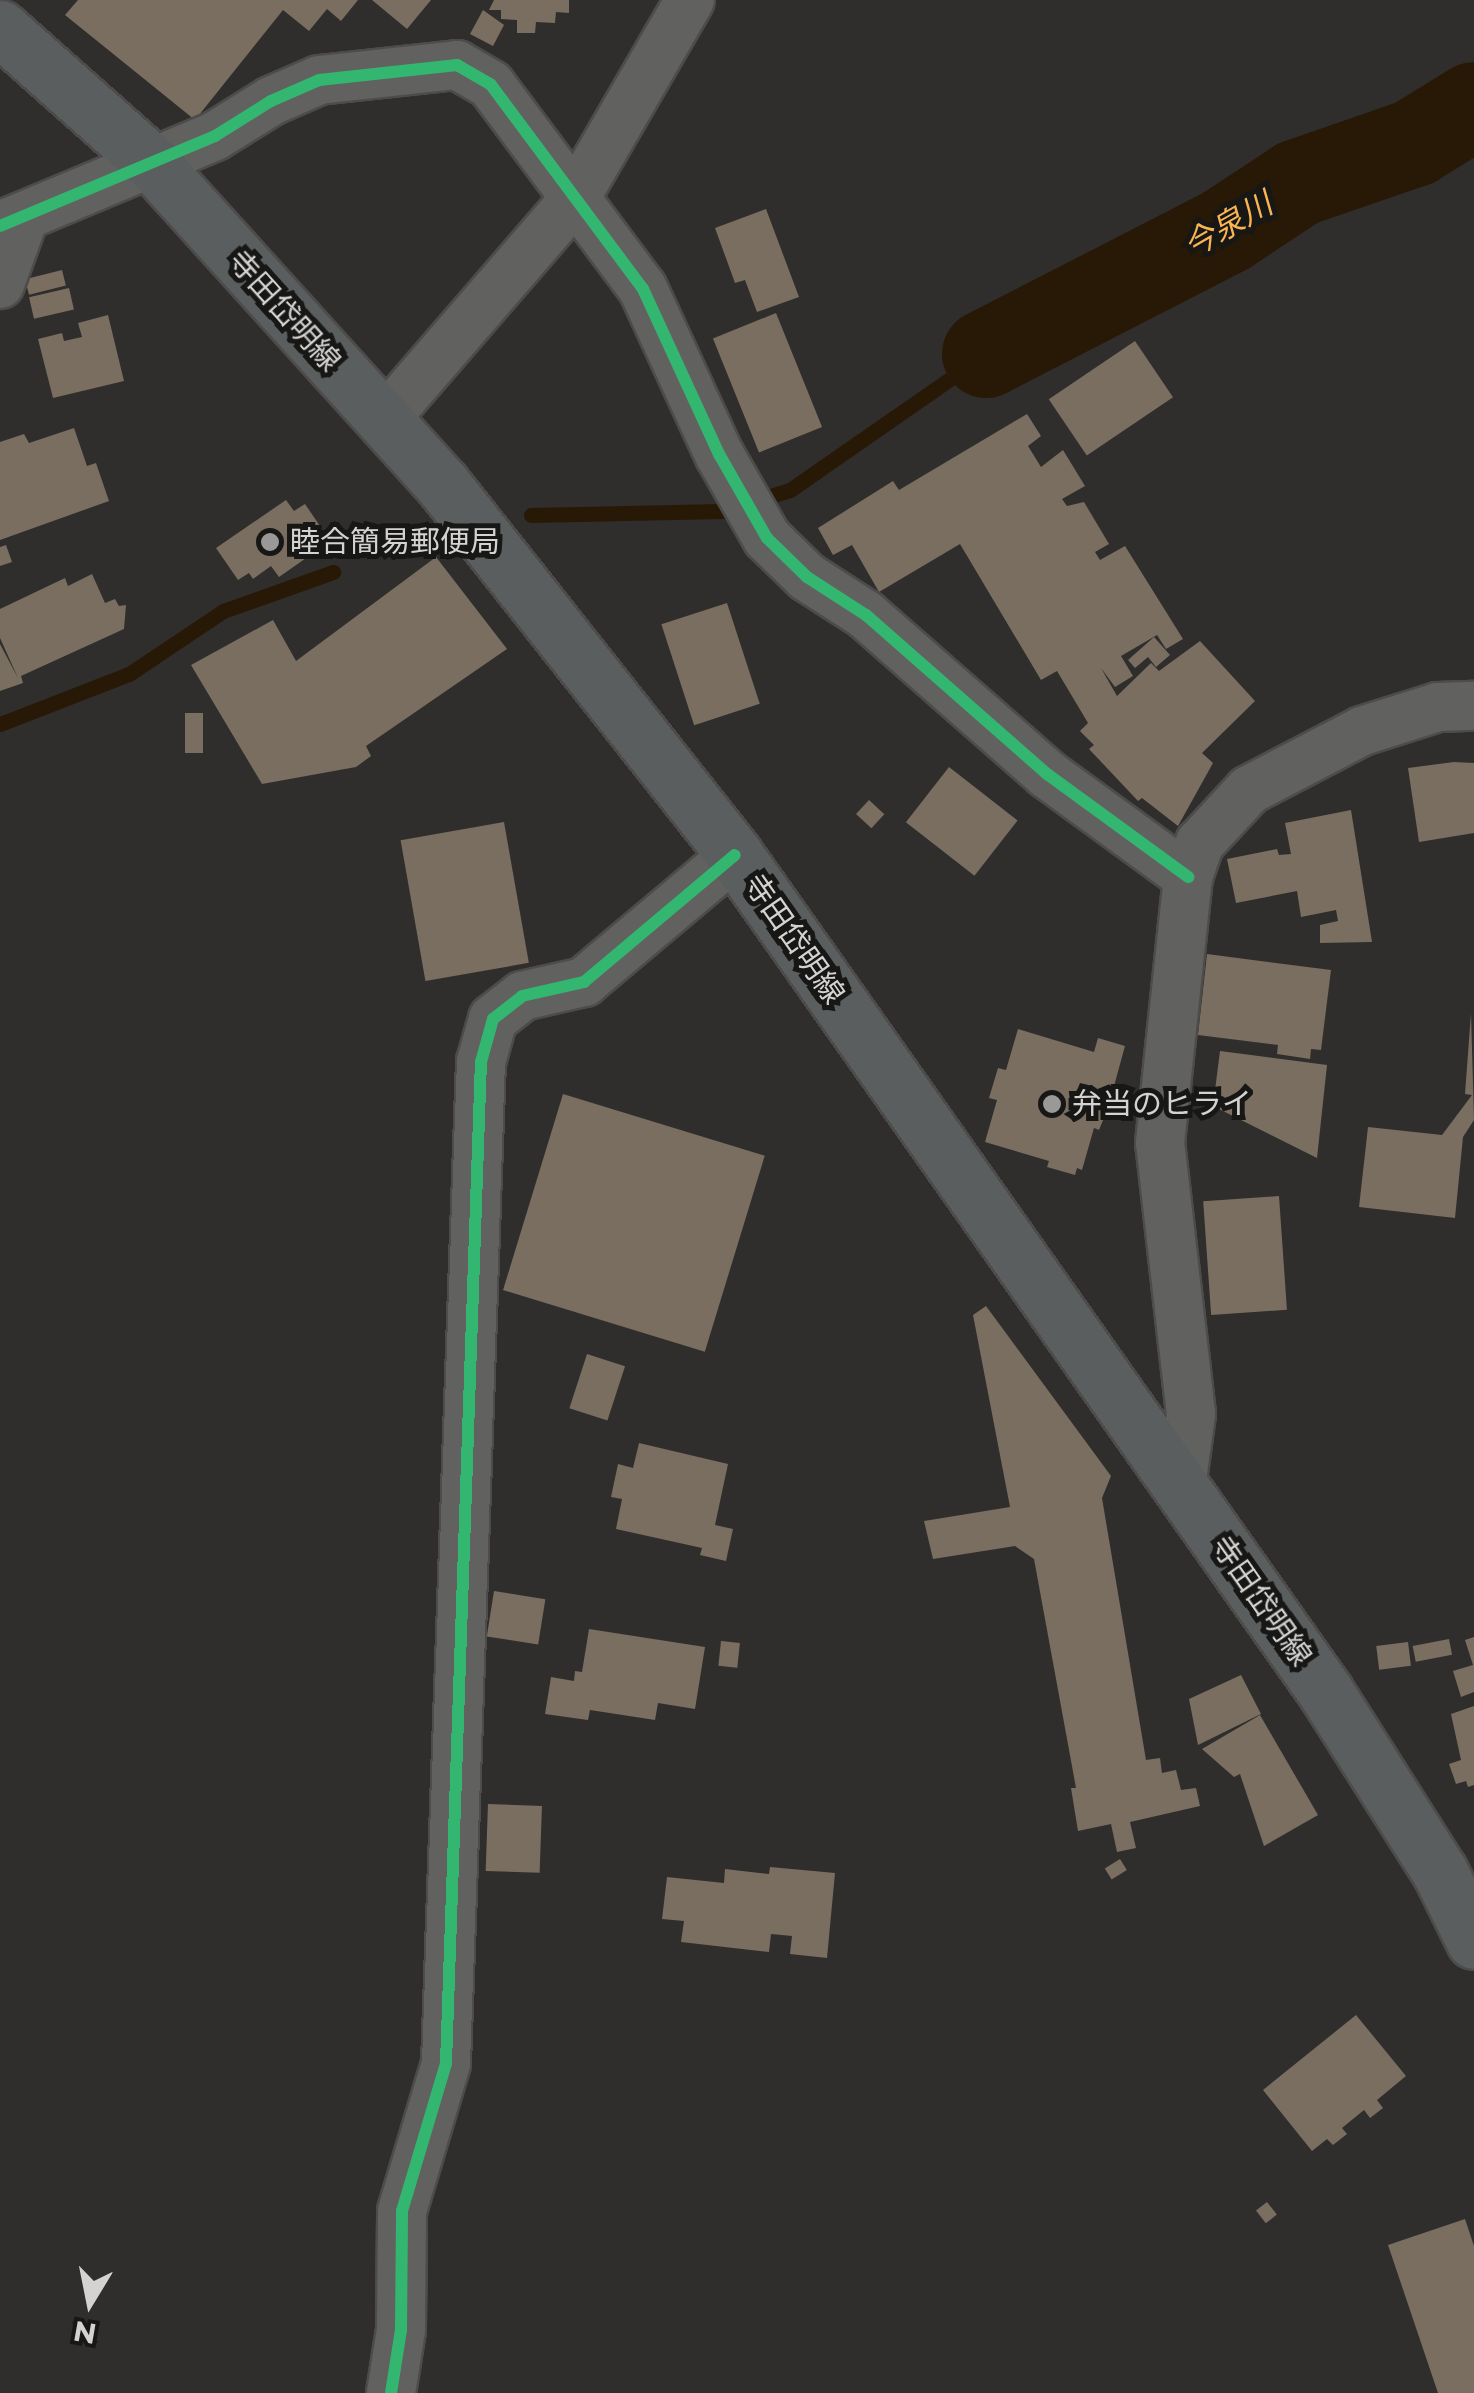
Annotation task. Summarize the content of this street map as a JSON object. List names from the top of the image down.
{
  "streets": {
    "main road": ["寺田岱明線"]
  },
  "water": ["今泉川"],
  "places": ["睦合簡易郵便局", "弁当のヒライ"],
  "north": "bottom"
}
